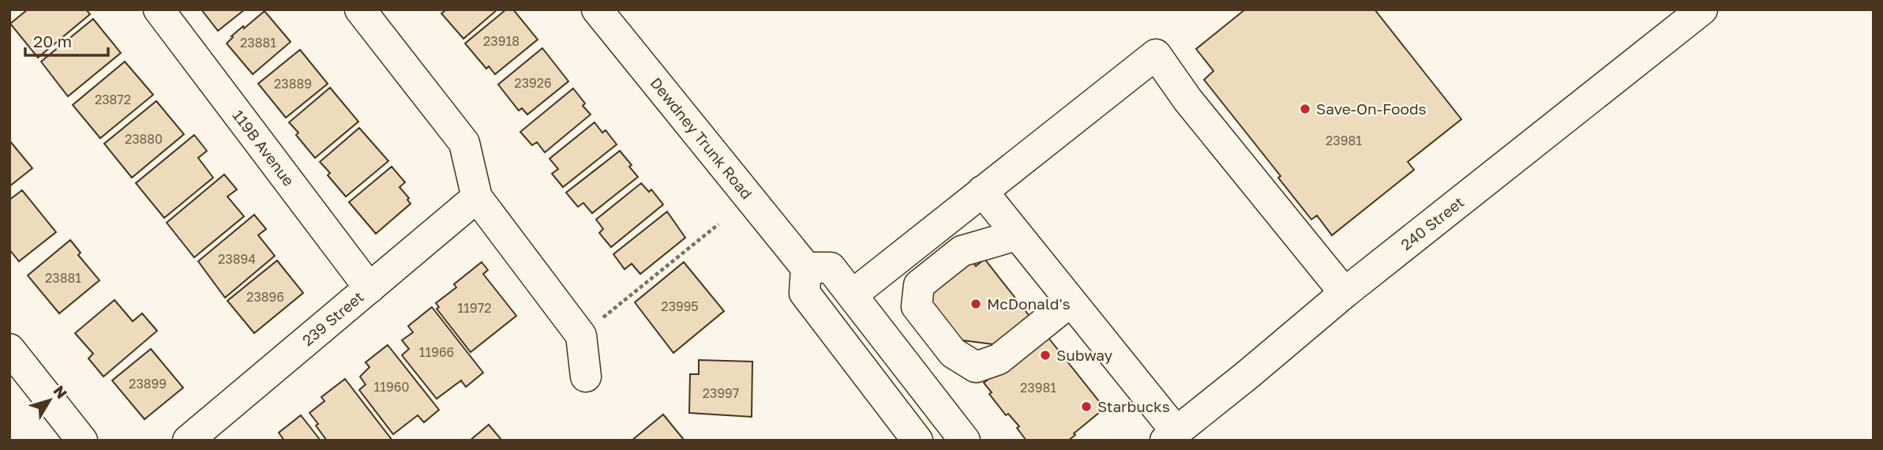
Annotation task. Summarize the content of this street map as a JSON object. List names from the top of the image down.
{
  "streets": {
    "street": [
      "Dewdney Trunk Road",
      "119B Avenue",
      "240 Street",
      "239 Street"
    ]
  },
  "crossings": [
    ["119B Avenue", "239 Street"]
  ],
  "places": [
    "Save-On-Foods",
    "McDonald's",
    "Subway",
    "Starbucks"
  ],
  "house_numbers": [
    "23918",
    "23881",
    "23926",
    "23889",
    "23872",
    "23880",
    "23981",
    "23894",
    "23881",
    "23896",
    "23995",
    "11972",
    "11966",
    "23899",
    "11960",
    "23981",
    "23997"
  ],
  "scale_bar": "20 m",
  "north": "top right"
}
